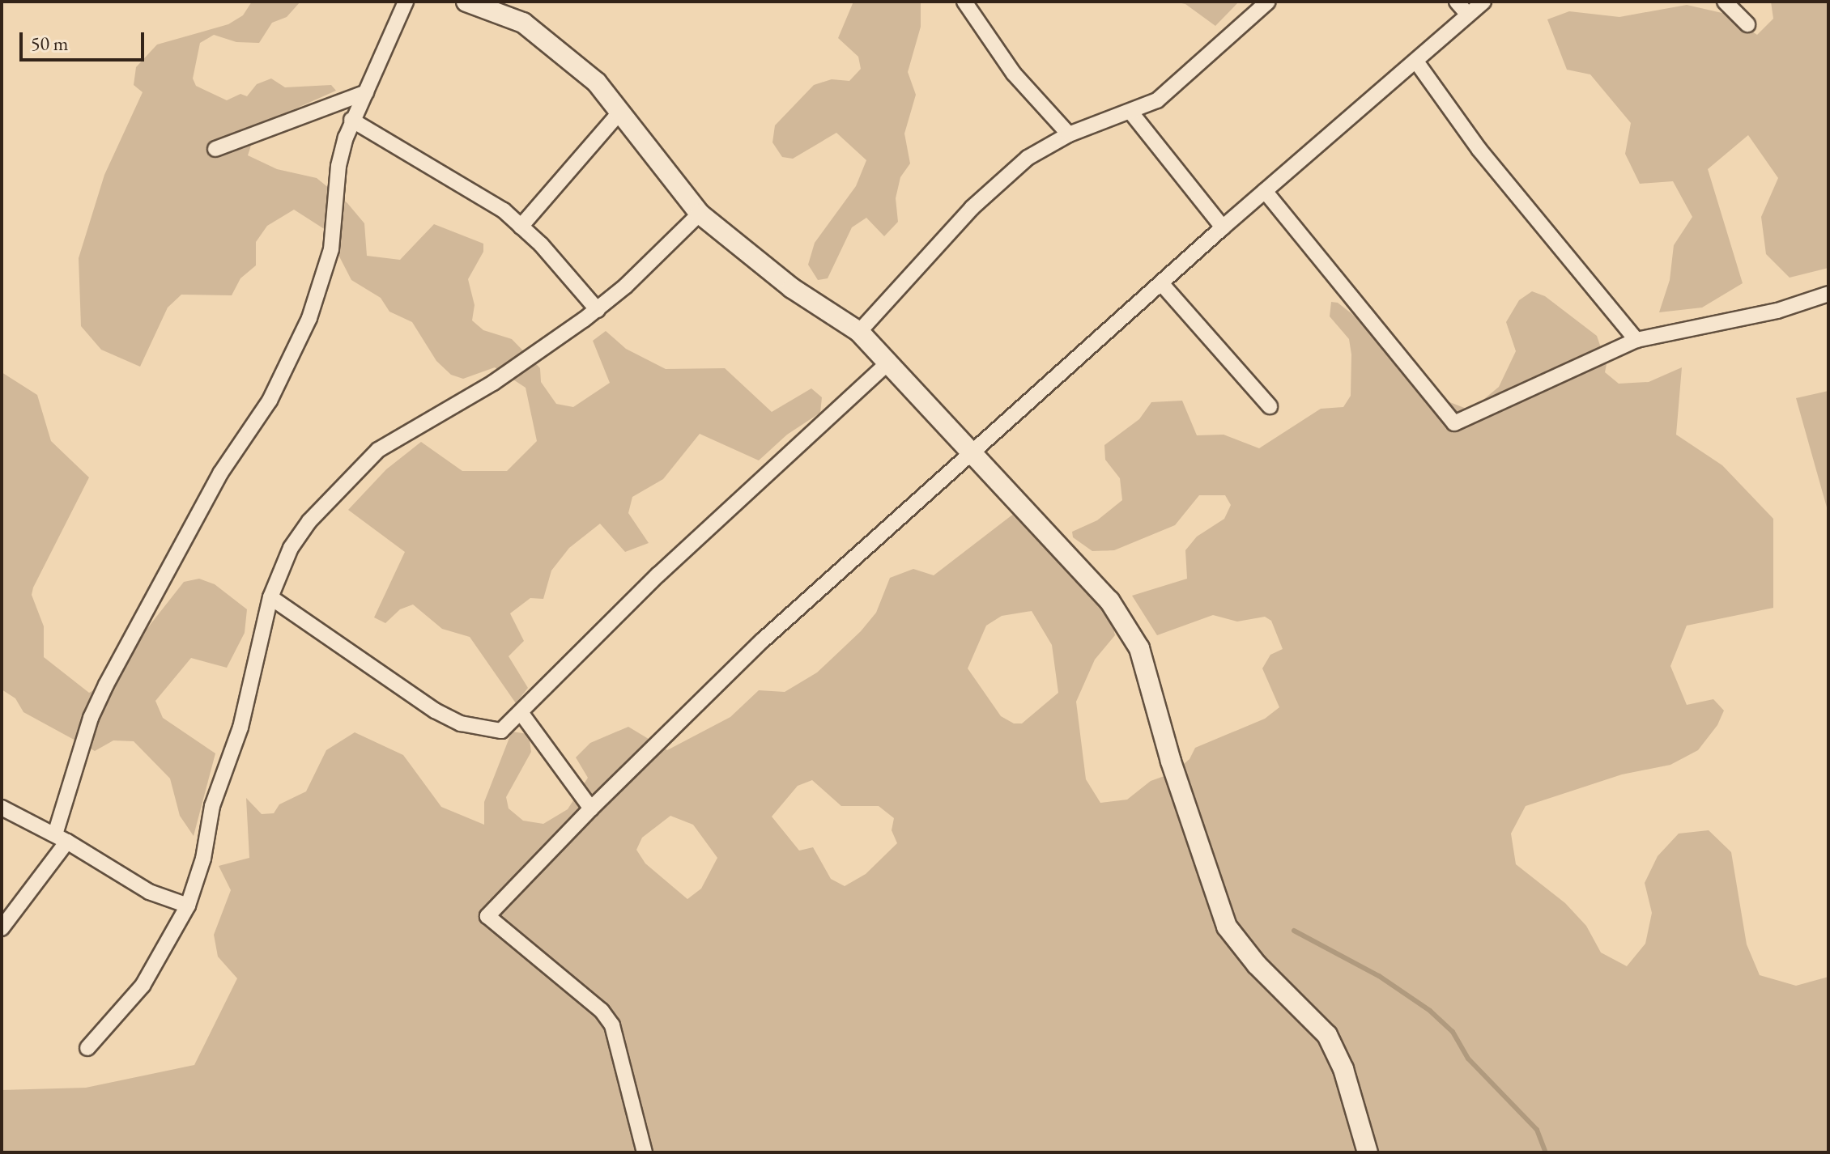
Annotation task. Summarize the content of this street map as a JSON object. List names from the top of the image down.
{
  "scale_bar": "50 m"
}
